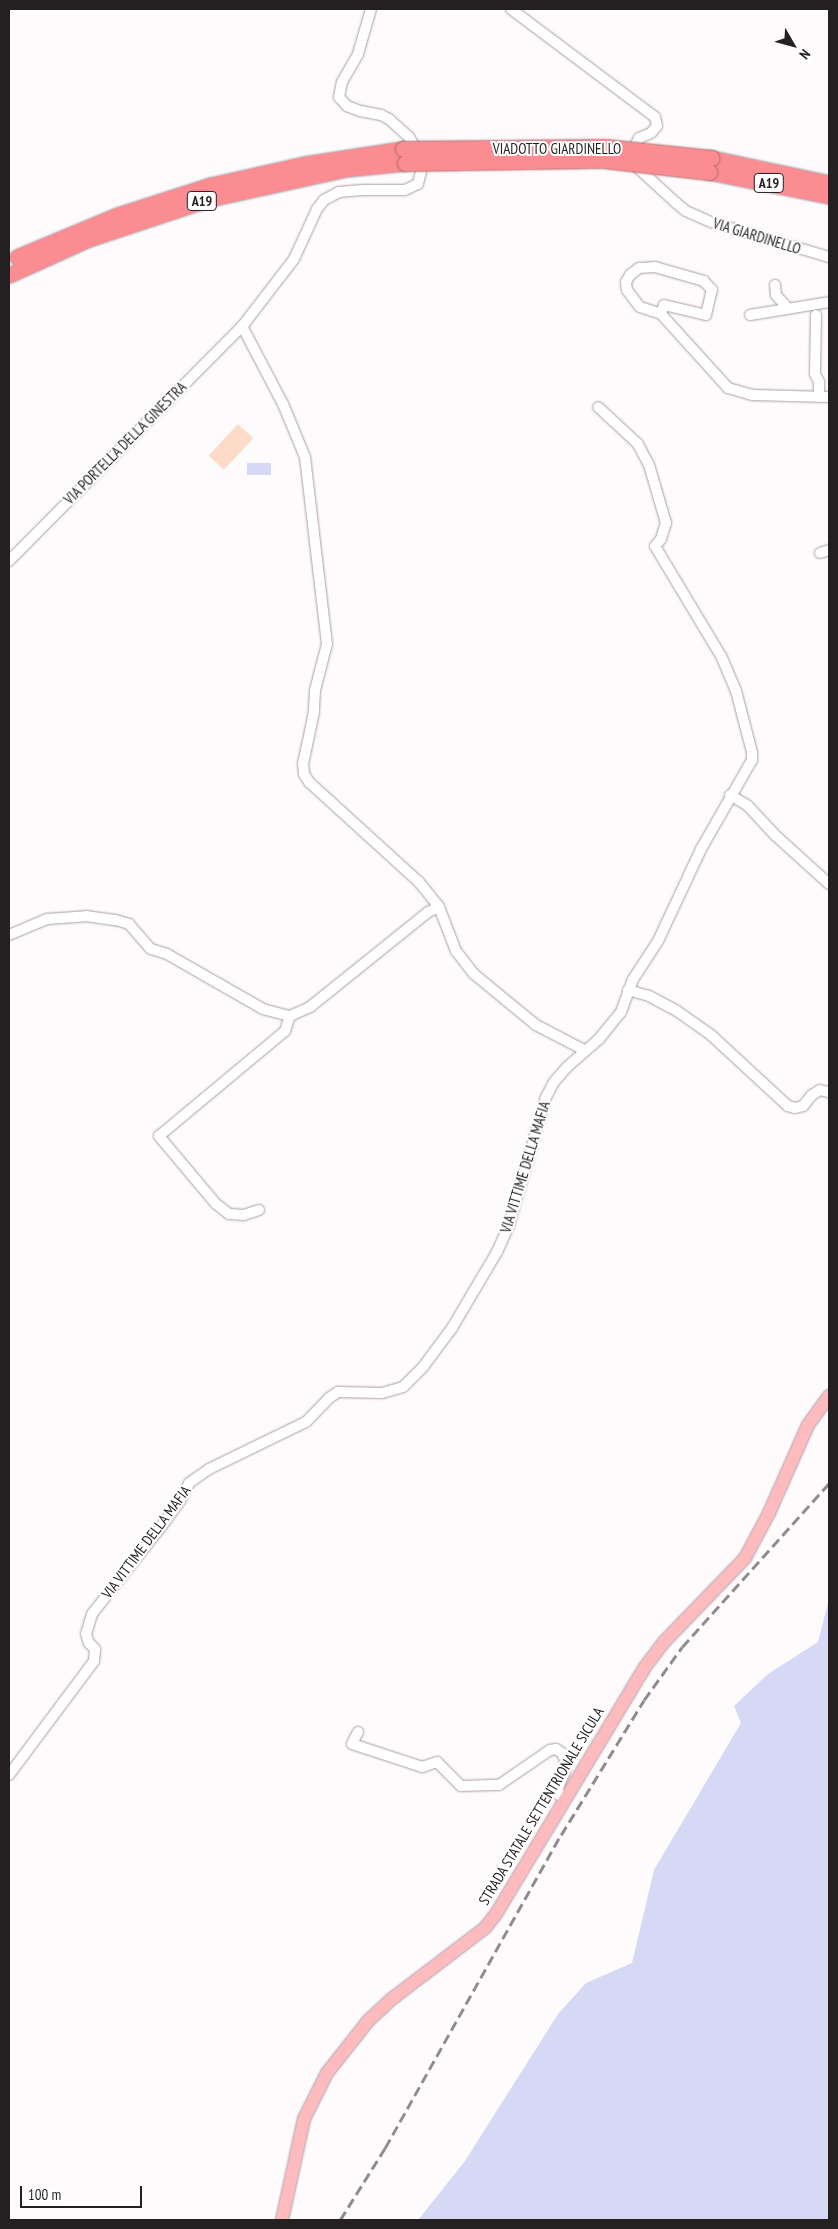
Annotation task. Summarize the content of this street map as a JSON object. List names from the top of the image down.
{
  "streets": {
    "highway": ["VIADOTTO GIARDINELLO", "A19"],
    "main road": ["STRADA STATALE SETTENTRIONALE SICULA"],
    "street": ["VIA GIARDINELLO", "VIA PORTELLA DELLA GINESTRA", "VIA VITTIME DELLA MAFIA"]
  },
  "crossings": [
    ["VIADOTTO GIARDINELLO", "A19"]
  ],
  "scale_bar": "100 m",
  "north": "bottom right"
}
